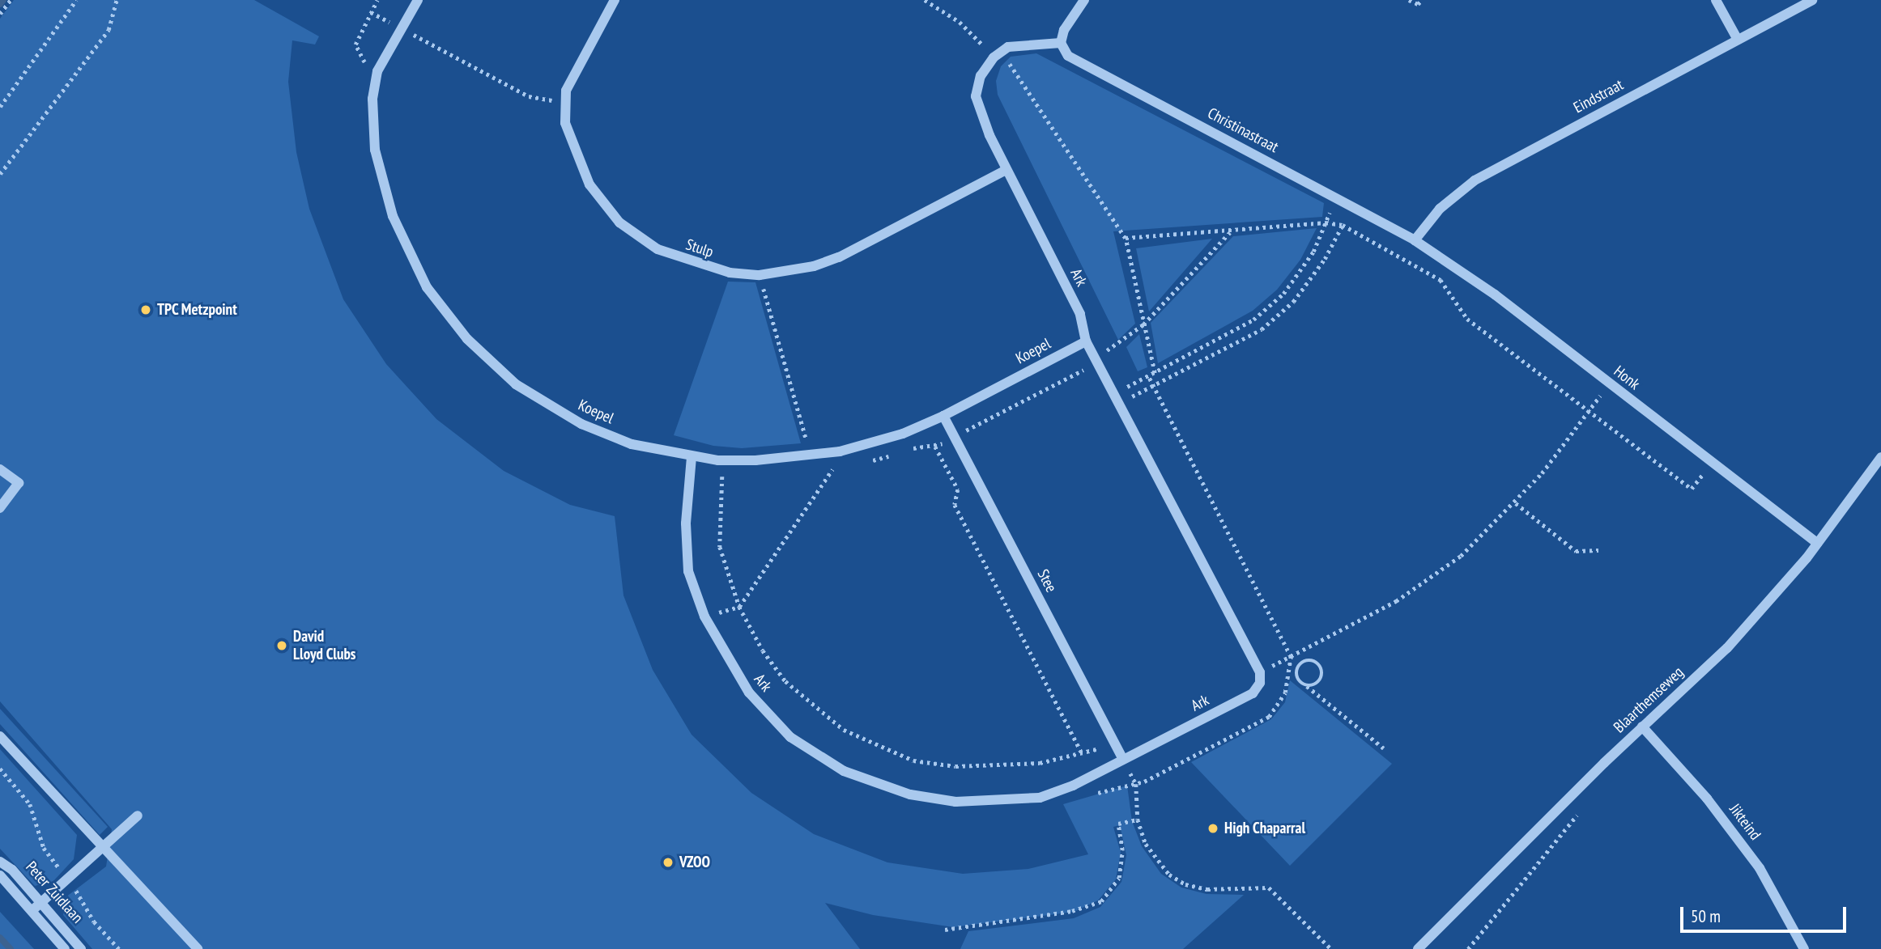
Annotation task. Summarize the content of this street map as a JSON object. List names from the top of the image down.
{
  "streets": {
    "street": [
      "Eindstraat",
      "Christinastraat",
      "Stulp",
      "Ark",
      "Koepel",
      "Honk",
      "Stee",
      "Blaarthemseweg",
      "Jikteind",
      "Peter Zuidlaan"
    ]
  },
  "crossings": [
    ["Eindstraat", "Christinastraat"],
    ["Eindstraat", "Honk"],
    ["Christinastraat", "Honk"],
    ["Stulp", "Ark"],
    ["Ark", "Koepel"],
    ["Ark", "Stee"],
    ["Koepel", "Stee"],
    ["Honk", "Blaarthemseweg"],
    ["Blaarthemseweg", "Jikteind"]
  ],
  "places": [
    "TPC Metzpoint",
    "David Lloyd Clubs",
    "High Chaparral",
    "VZOO"
  ],
  "scale_bar": "50 m"
}
